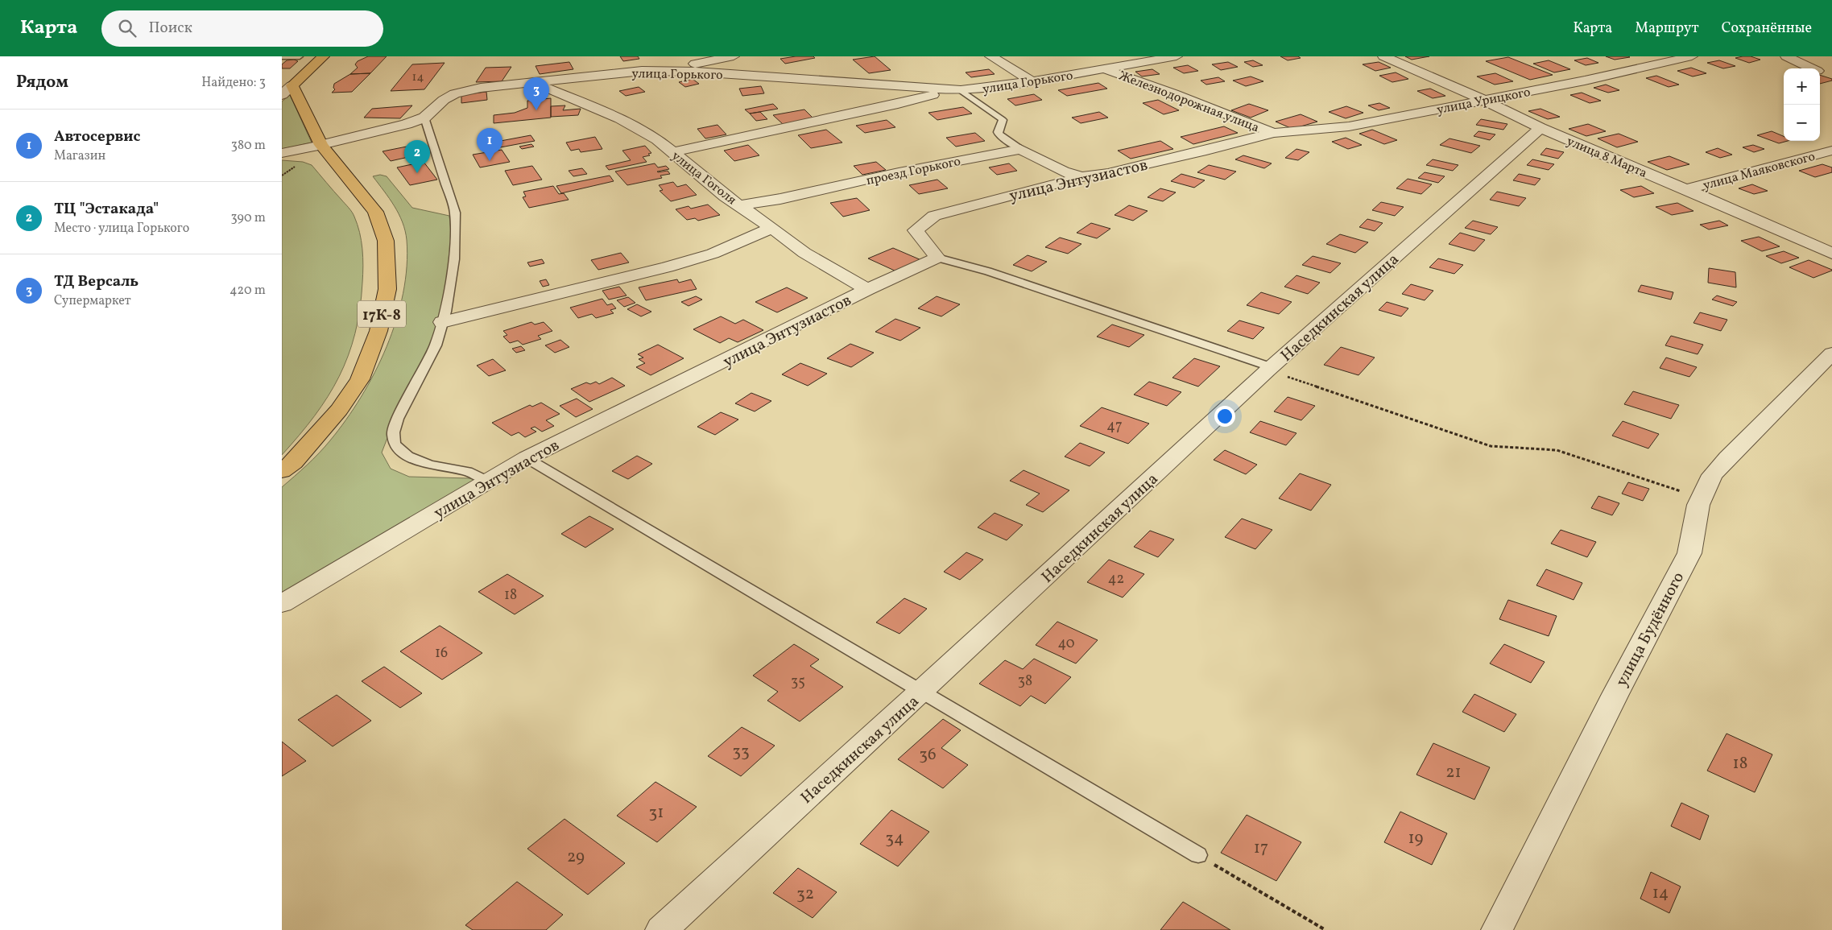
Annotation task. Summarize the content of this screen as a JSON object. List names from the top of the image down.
{
  "streets": {
    "main road": ["17К-8"],
    "street": [
      "улица Горького",
      "улица Урицкого",
      "Железнодорожная улица",
      "улица 8 Марта",
      "проезд Горького",
      "улица Маяковского",
      "улица Гоголя",
      "улица Энтузиастов",
      "Наседкинская улица",
      "улица Будённого"
    ]
  },
  "crossings": [
    ["улица Горького", "Железнодорожная улица"],
    ["улица Горького", "улица Гоголя"],
    ["улица Горького", "17К-8"],
    ["улица Урицкого", "Железнодорожная улица"],
    ["улица Урицкого", "улица 8 Марта"],
    ["улица Урицкого", "улица Энтузиастов"],
    ["Железнодорожная улица", "улица Энтузиастов"],
    ["улица 8 Марта", "улица Маяковского"],
    ["улица 8 Марта", "Наседкинская улица"],
    ["проезд Горького", "улица Гоголя"],
    ["улица Гоголя", "улица Энтузиастов"]
  ],
  "house_numbers": [
    "14",
    "47",
    "42",
    "18",
    "40",
    "16",
    "38",
    "35",
    "33",
    "36",
    "18",
    "21",
    "31",
    "34",
    "19",
    "17",
    "29",
    "14",
    "32"
  ],
  "page": {
    "header": "Карта",
    "search": "Поиск",
    "nav": ["Карта", "Маршрут", "Сохранённые"],
    "heading": ["Рядом", "Найдено: 3"],
    "map_buttons": ["+", "−"],
    "pins": ["3", "1", "2"],
    "list": [
      {
        "mark": "1",
        "name": "Автосервис",
        "note": "Магазин",
        "value": "380 m"
      },
      {
        "mark": "2",
        "name": "ТЦ \"Эстакада\"",
        "note": "Место · улица Горького",
        "value": "390 m"
      },
      {
        "mark": "3",
        "name": "ТД Версаль",
        "note": "Супермаркет",
        "value": "420 m"
      }
    ]
  }
}
